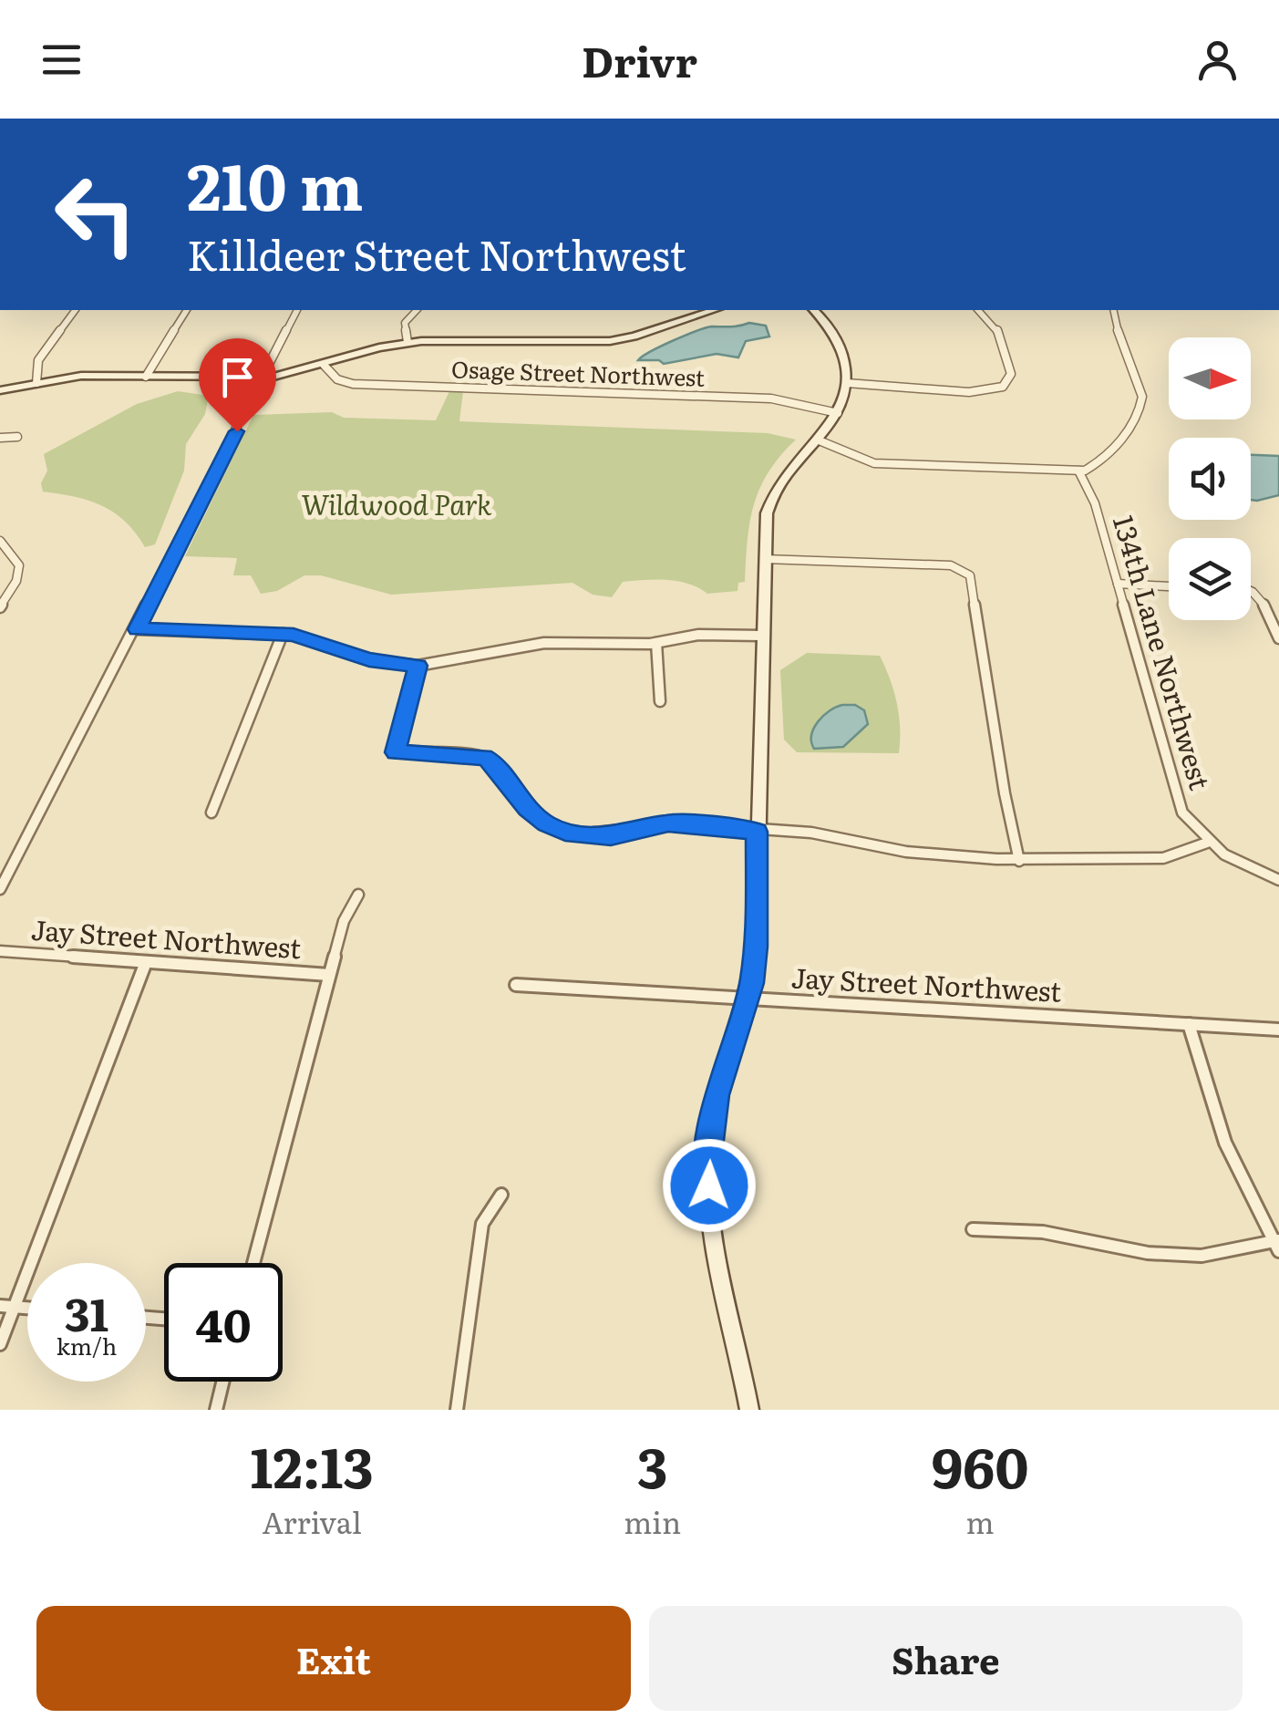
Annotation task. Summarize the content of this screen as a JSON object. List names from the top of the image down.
{
  "streets": {
    "street": ["Osage Street Northwest", "134th Lane Northwest", "Jay Street Northwest"]
  },
  "parks": ["Wildwood Park"],
  "north": "right",
  "page": {
    "header": "Drivr",
    "turn": ["210 m", "Killdeer Street Northwest"],
    "speed": "31 km/h",
    "limit": "40",
    "eta": [
      "12:13",
      "Arrival",
      "3",
      "min",
      "960",
      "m"
    ],
    "buttons": ["Exit", "Share"]
  }
}
